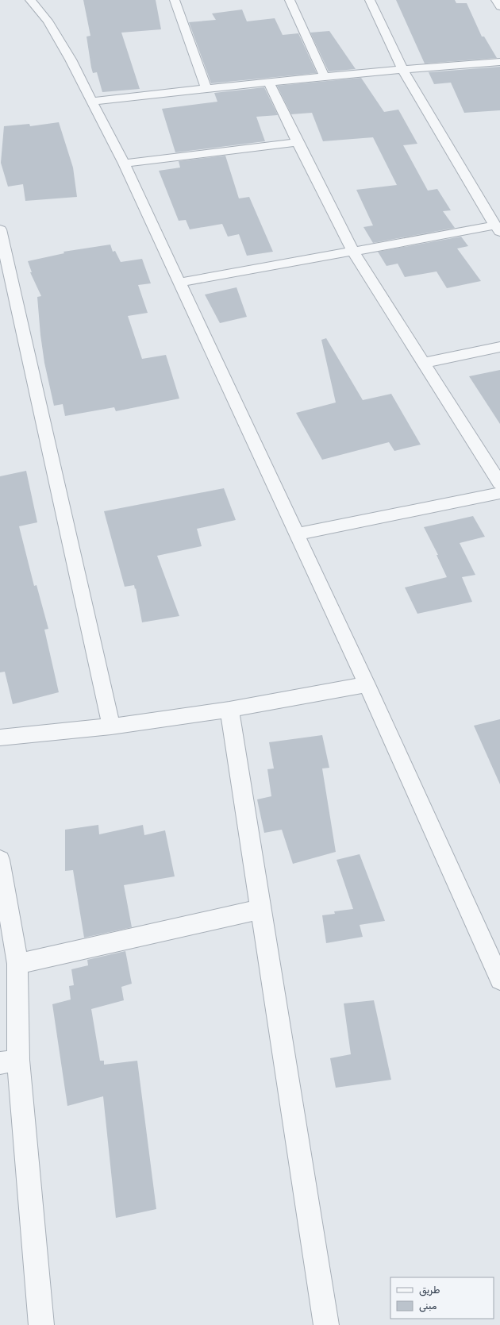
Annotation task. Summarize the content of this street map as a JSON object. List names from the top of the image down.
{
  "legend": ["طريق", "مبنى"]
}
